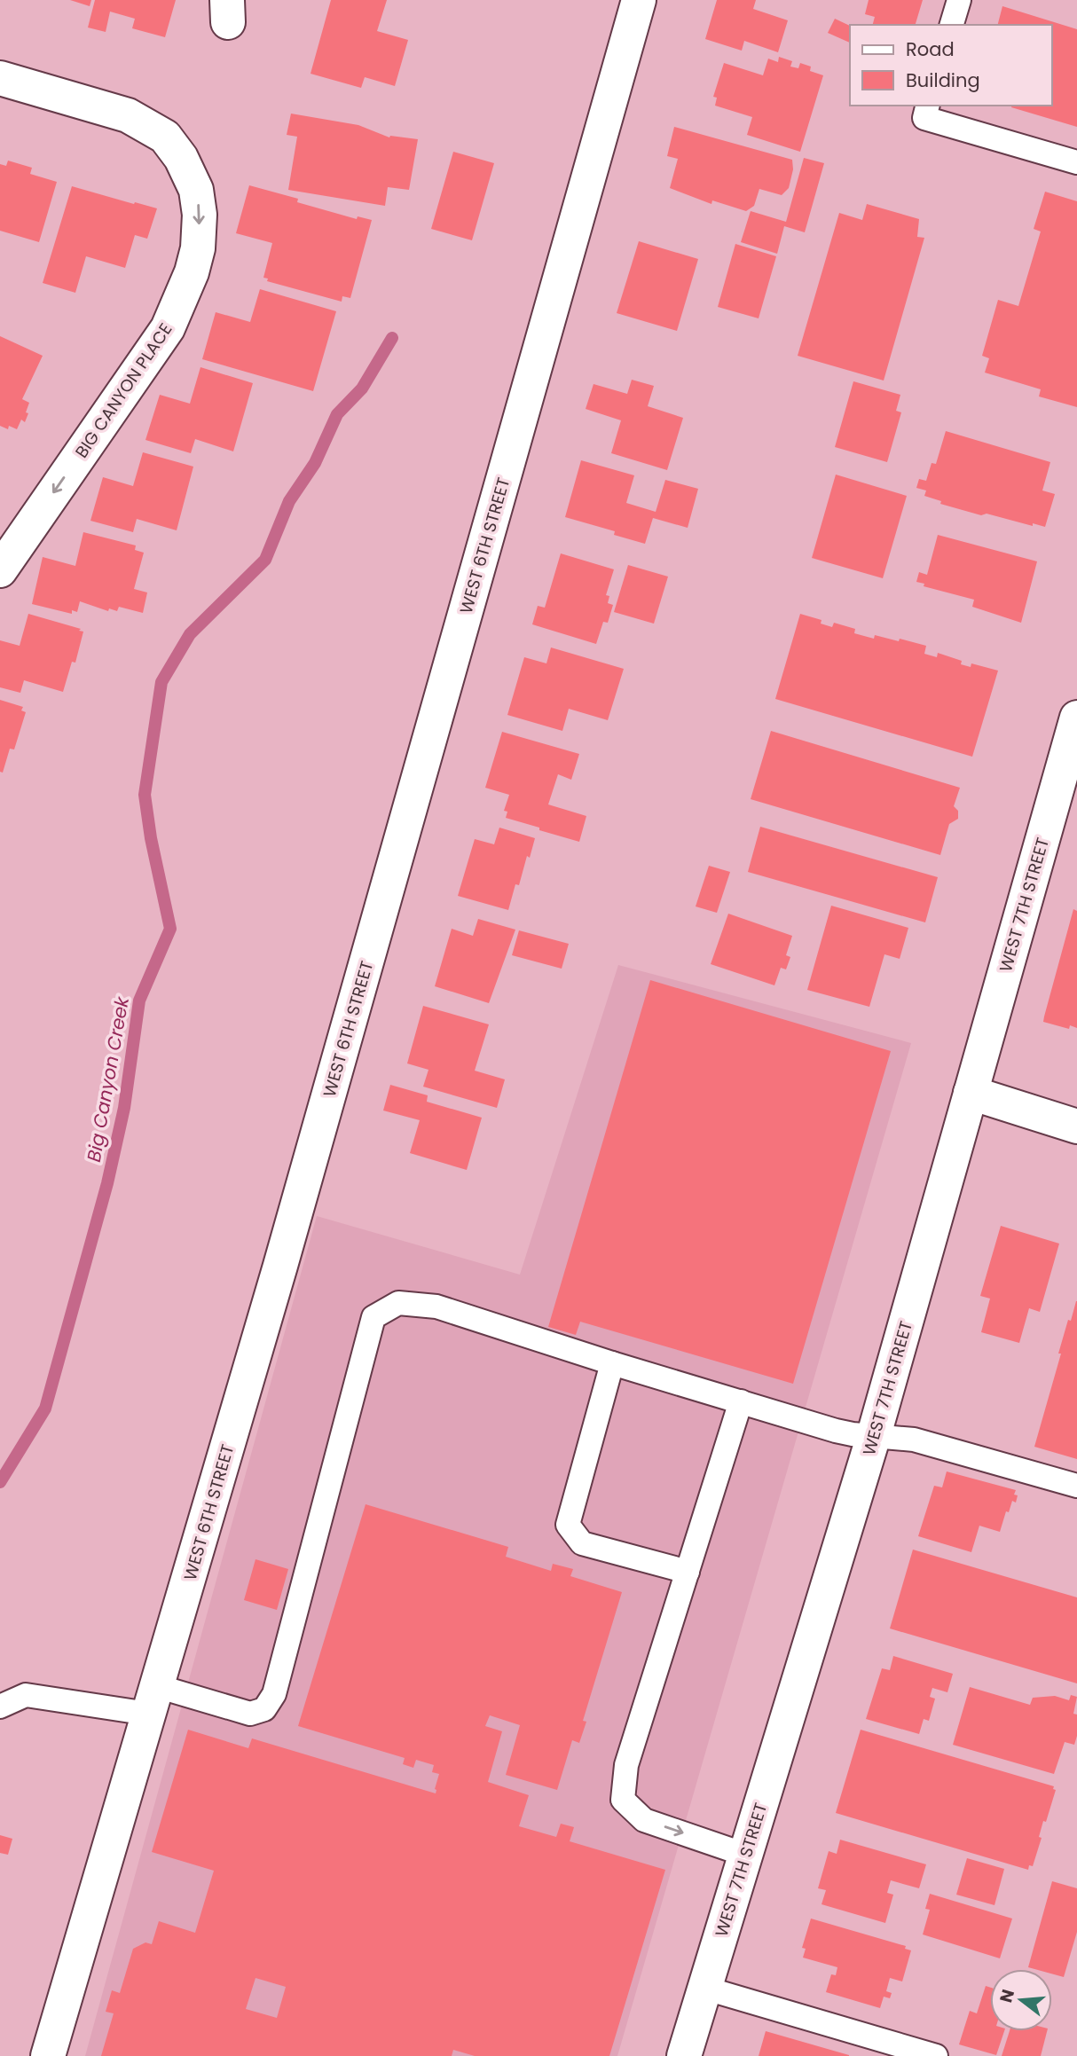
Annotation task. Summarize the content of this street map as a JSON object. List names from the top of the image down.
{
  "streets": {
    "street": ["BIG CANYON PLACE", "WEST 6TH STREET", "WEST 7TH STREET"]
  },
  "water": ["Big Canyon Creek"],
  "legend": ["Road", "Building"],
  "north": "left"
}
